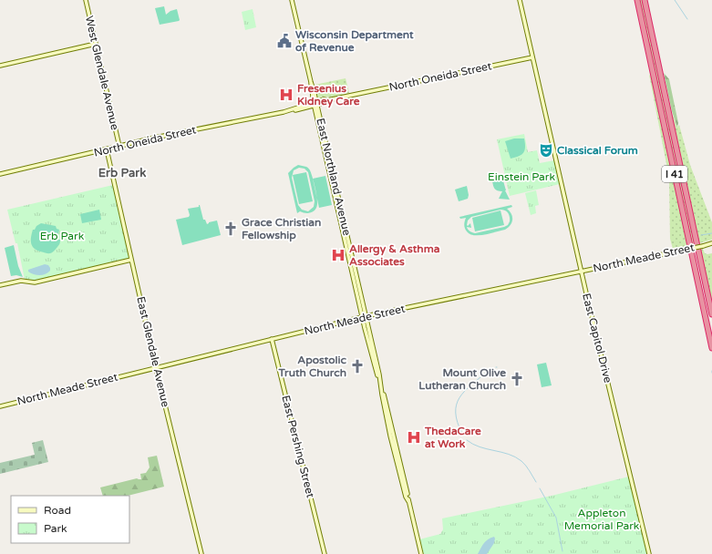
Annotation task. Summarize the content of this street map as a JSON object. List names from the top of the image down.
{
  "streets": {
    "highway": ["I 41"],
    "street": [
      "West Glendale Avenue",
      "North Oneida Street",
      "East Northland Avenue",
      "North Meade Street",
      "East Capitol Drive",
      "East Glendale Avenue",
      "East Pershing Street"
    ]
  },
  "crossings": [
    ["West Glendale Avenue", "North Oneida Street"],
    ["North Oneida Street", "East Northland Avenue"],
    ["North Oneida Street", "East Capitol Drive"],
    ["North Oneida Street", "East Glendale Avenue"],
    ["East Northland Avenue", "North Meade Street"],
    ["North Meade Street", "East Capitol Drive"],
    ["North Meade Street", "East Glendale Avenue"],
    ["North Meade Street", "East Pershing Street"]
  ],
  "districts": ["Erb Park"],
  "parks": ["Einstein Park", "Erb Park", "Appleton Memorial Park"],
  "places": {
    "public building": ["Wisconsin Department of Revenue"],
    "hospital": ["Fresenius Kidney Care", "Allergy & Asthma Associates", "ThedaCare at Work"],
    "theatre": ["Classical Forum"],
    "church": ["Grace Christian Fellowship", "Apostolic Truth Church", "Mount Olive Lutheran Church"]
  },
  "legend": ["Road", "Park"]
}
